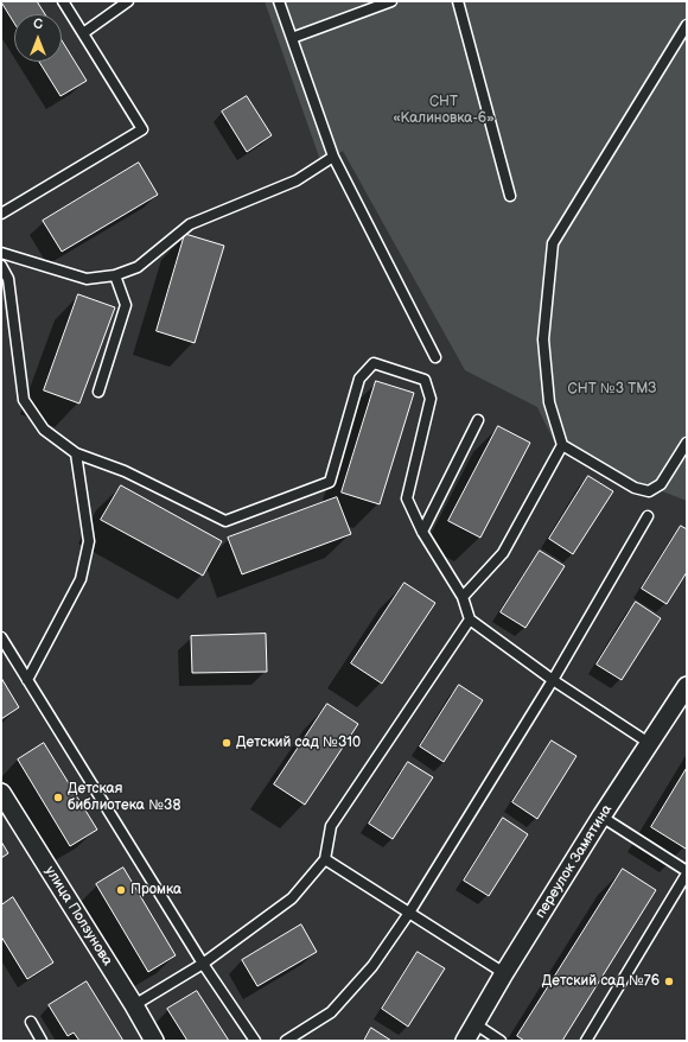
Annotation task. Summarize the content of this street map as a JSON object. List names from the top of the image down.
{
  "streets": {
    "street": ["переулок Замятина", "улица Ползунова"]
  },
  "parks": ["СНТ «Калиновка-6»", "СНТ №3 ТМЗ"],
  "places": [
    "Детский сад №310",
    "Детская библиотека №38",
    "Промка",
    "Детский сад №76"
  ],
  "north": "top"
}
